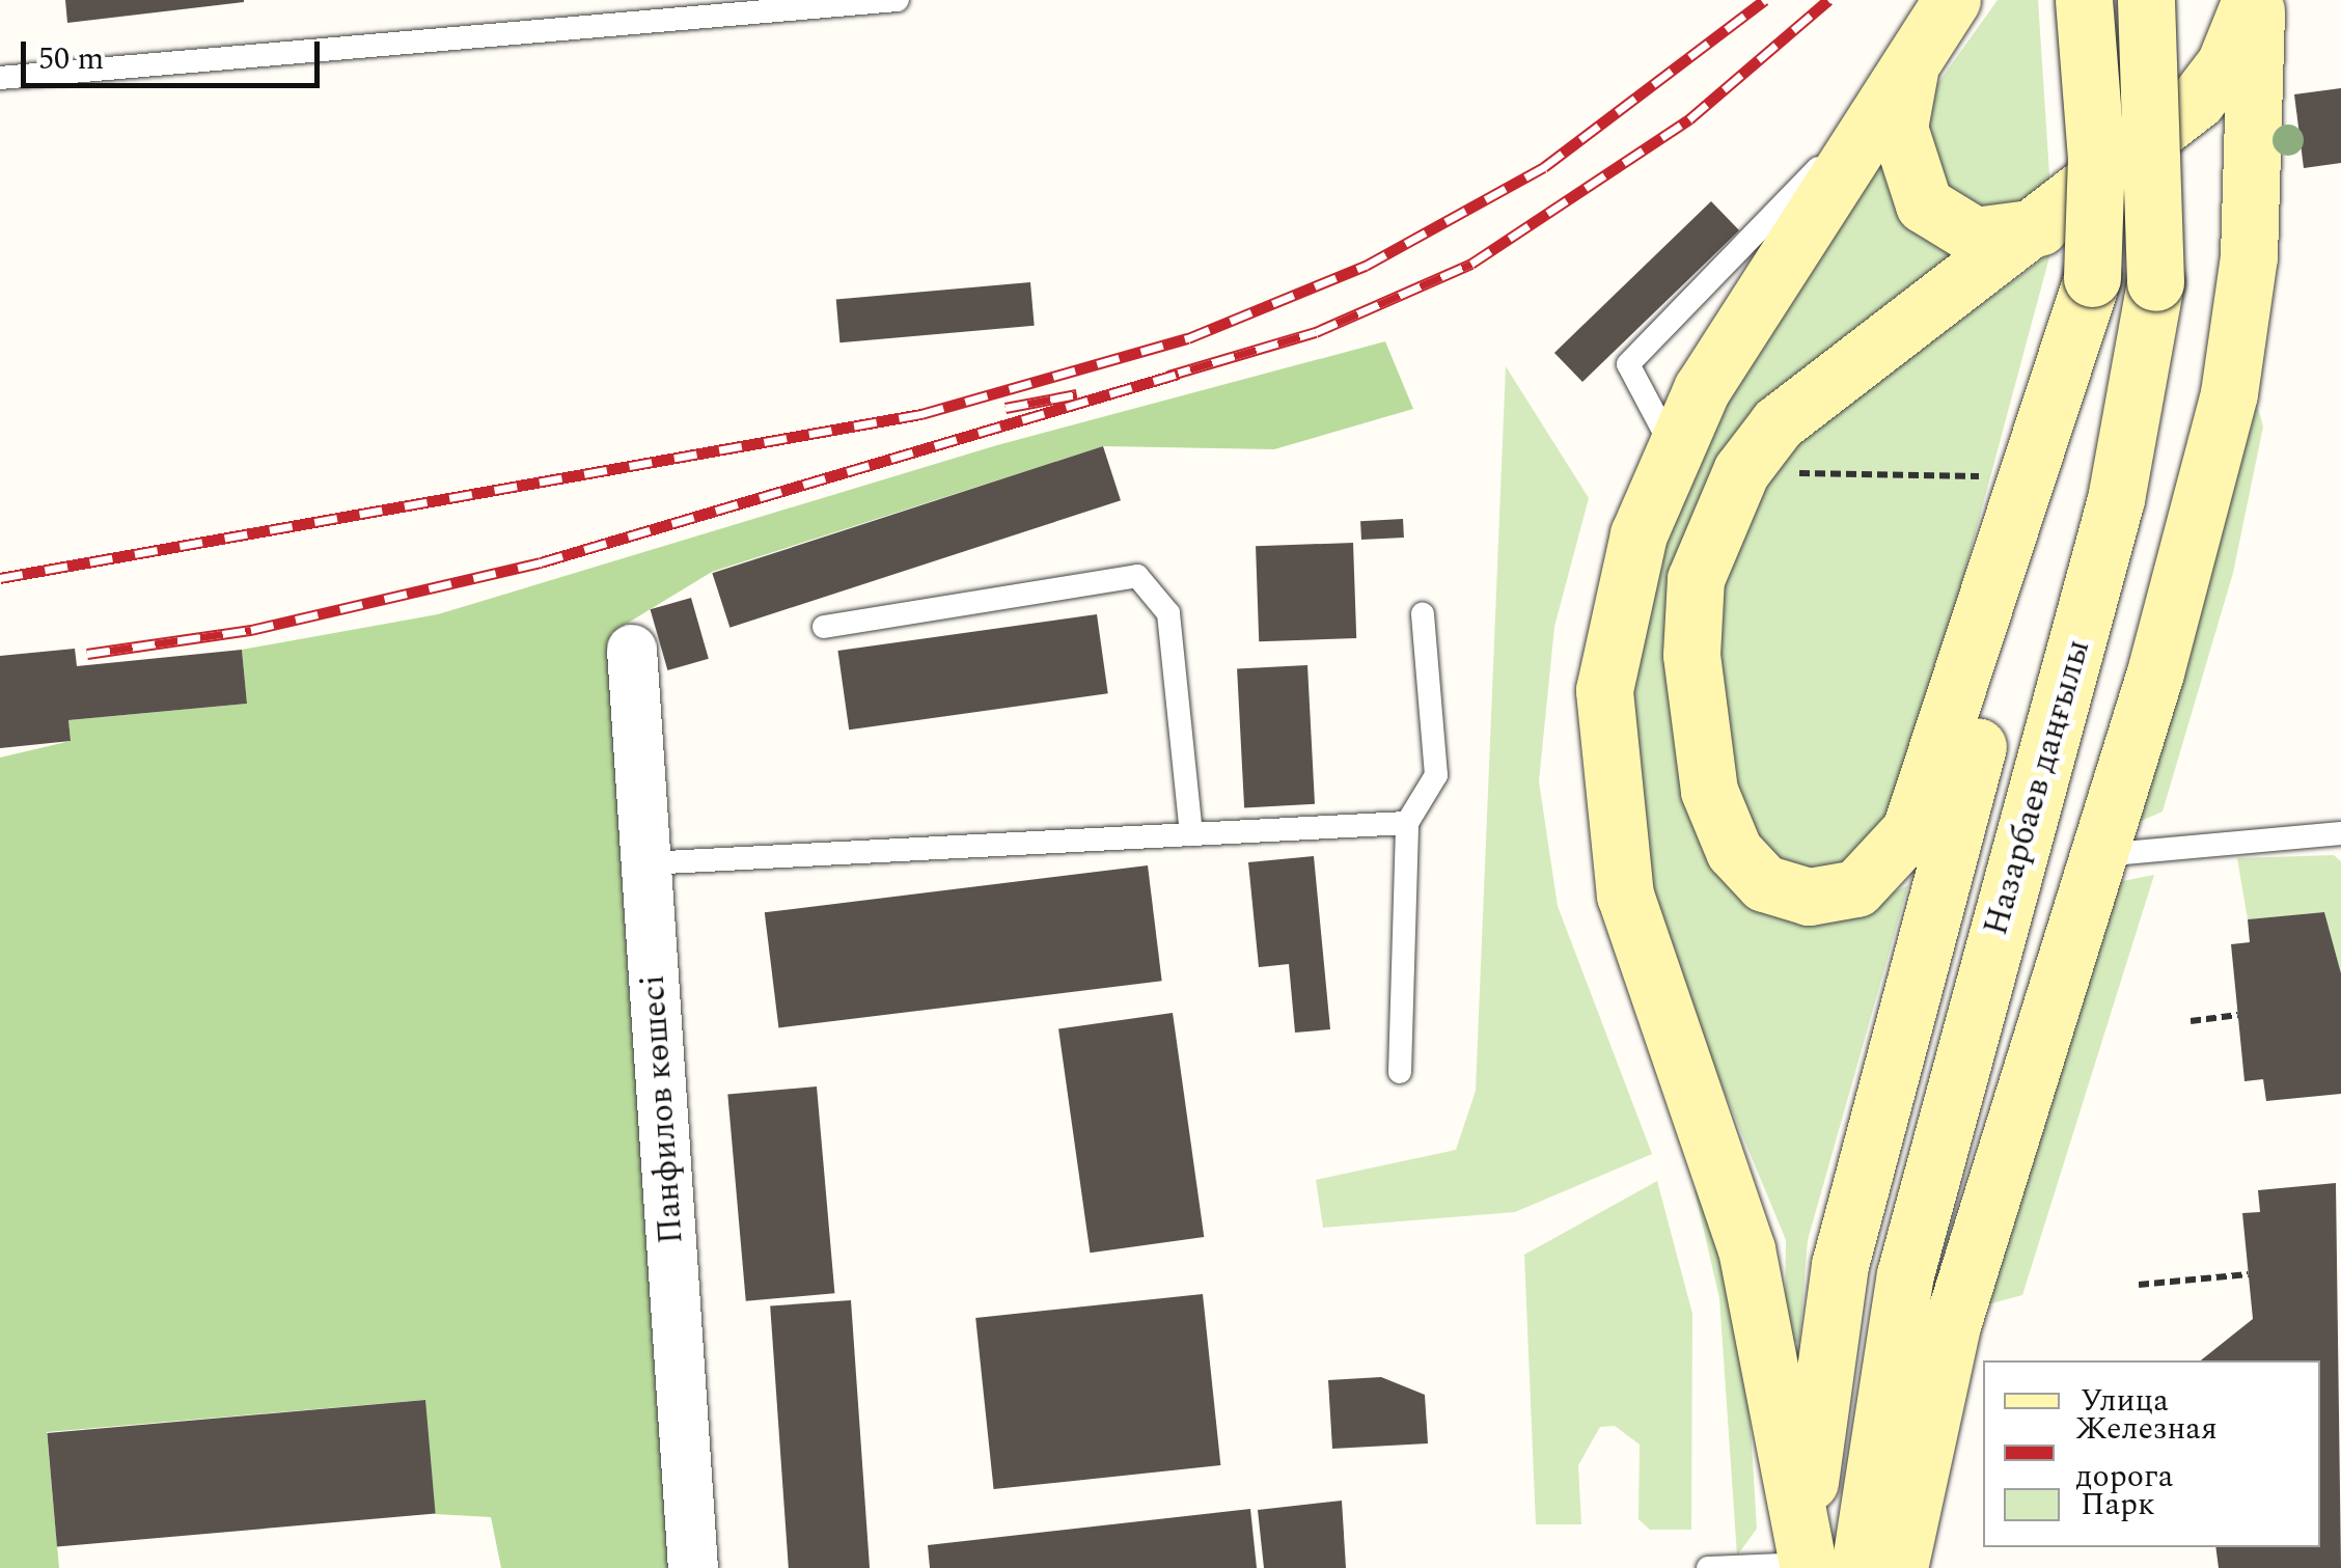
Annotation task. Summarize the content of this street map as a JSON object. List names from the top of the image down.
{
  "streets": {
    "main road": ["Назарбаев даңғылы"],
    "street": ["Панфилов көшесі"]
  },
  "legend": ["Улица", "Железная дорога", "Парк"],
  "scale_bar": "50 m"
}
